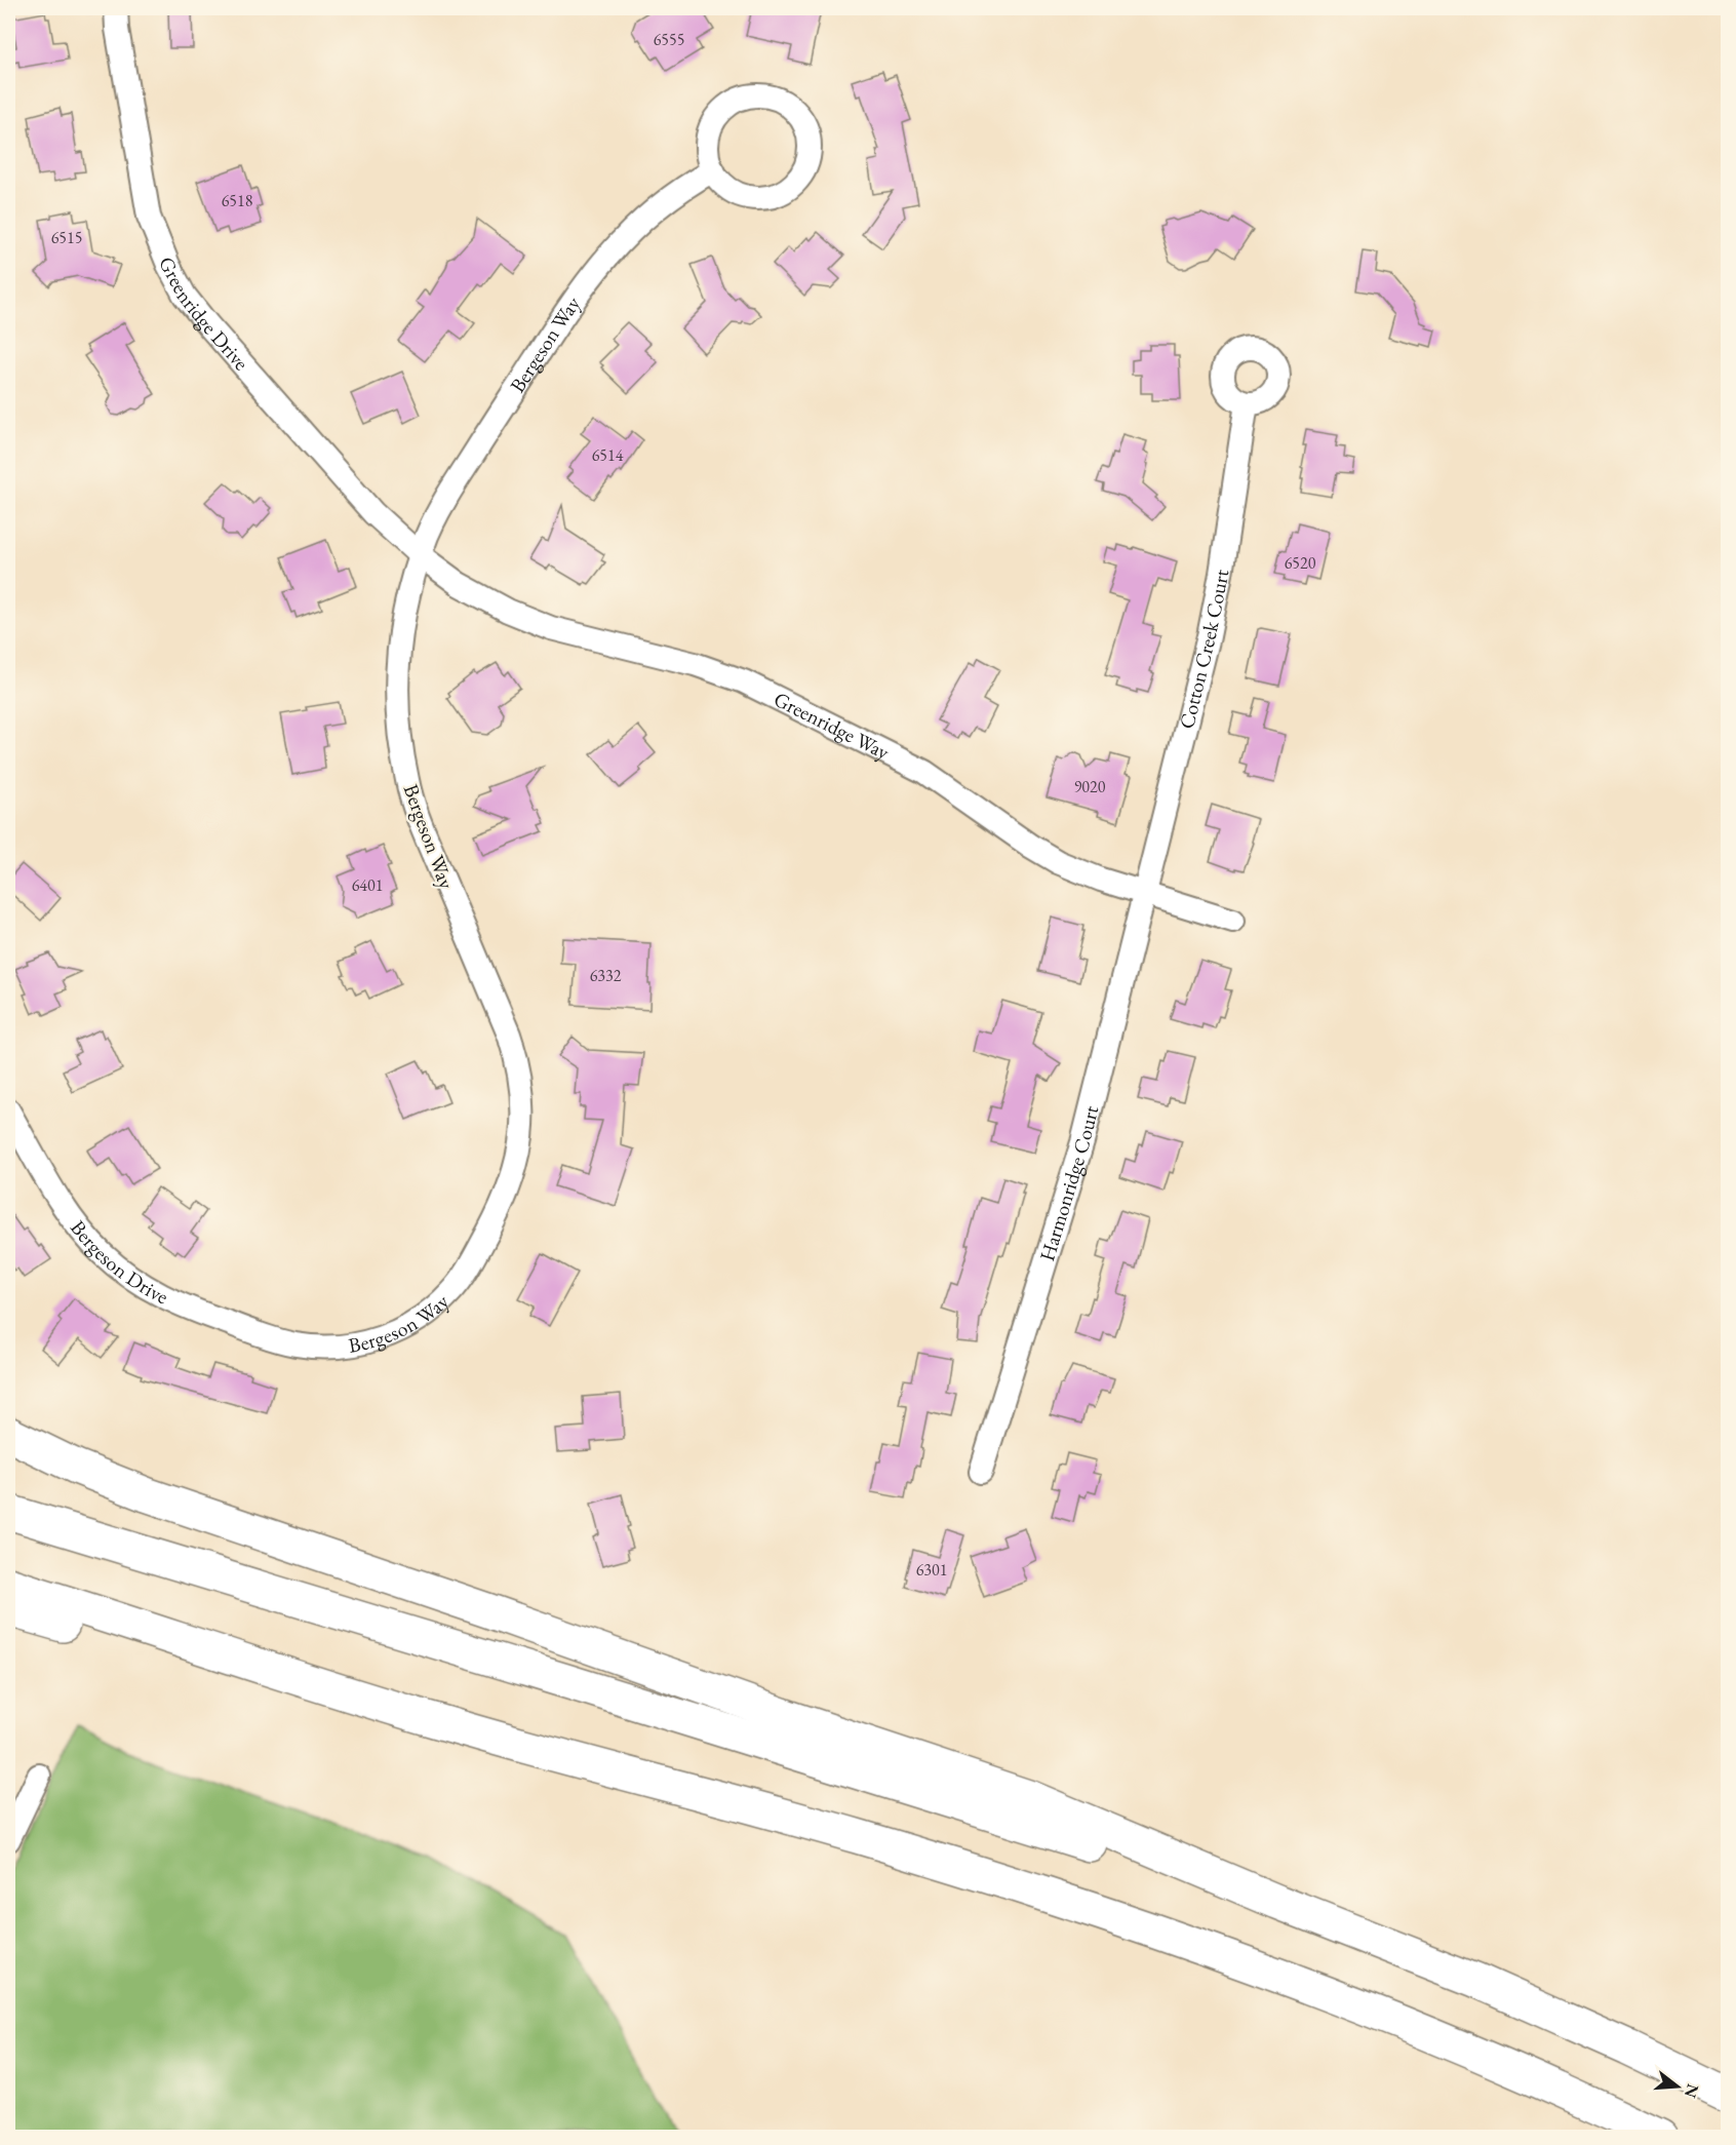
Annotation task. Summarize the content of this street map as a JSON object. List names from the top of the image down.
{
  "streets": {
    "street": [
      "Greenridge Drive",
      "Bergeson Way",
      "Cotton Creek Court",
      "Greenridge Way",
      "Harmonridge Court",
      "Bergeson Drive"
    ]
  },
  "crossings": [
    ["Greenridge Drive", "Bergeson Way"],
    ["Greenridge Drive", "Greenridge Way"],
    ["Bergeson Way", "Greenridge Way"],
    ["Bergeson Way", "Bergeson Drive"],
    ["Cotton Creek Court", "Greenridge Way"],
    ["Cotton Creek Court", "Harmonridge Court"],
    ["Greenridge Way", "Harmonridge Court"]
  ],
  "house_numbers": [
    "6555",
    "6518",
    "6515",
    "6514",
    "6520",
    "9020",
    "6401",
    "6332",
    "6301"
  ],
  "north": "right"
}
